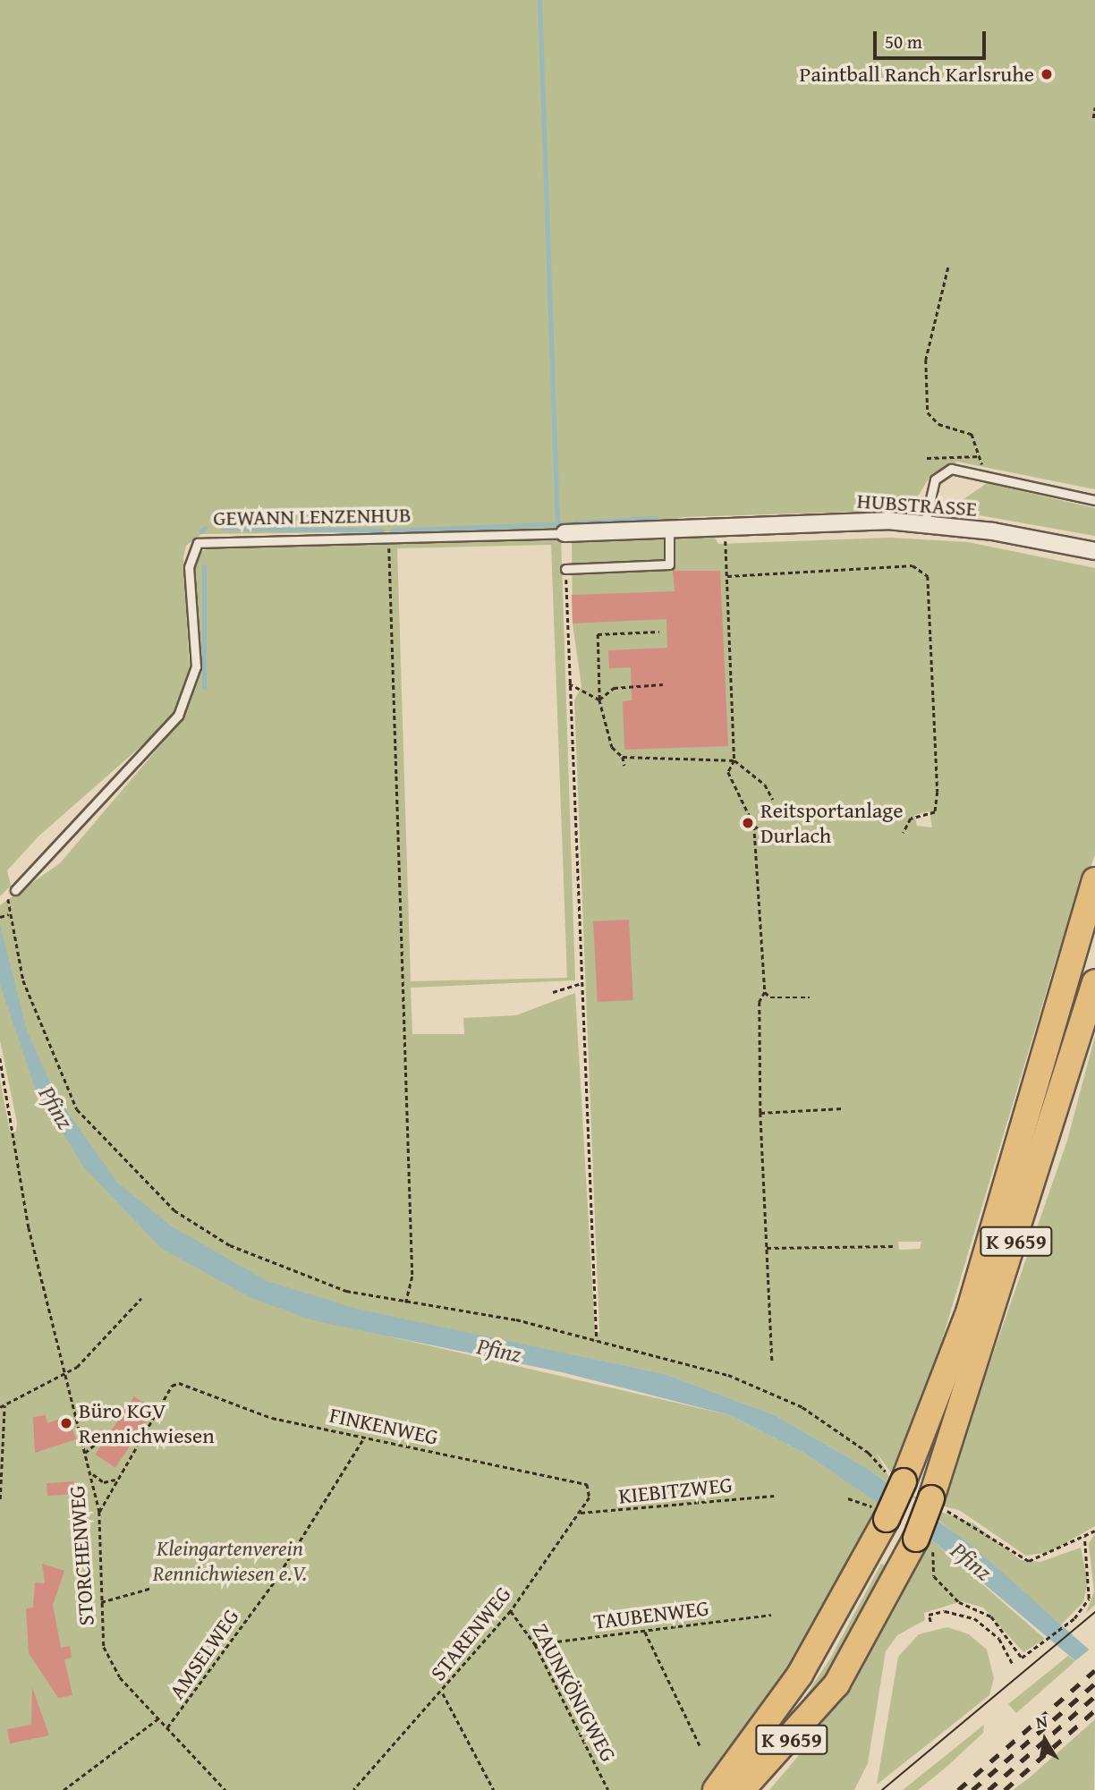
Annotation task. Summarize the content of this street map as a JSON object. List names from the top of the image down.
{
  "streets": {
    "main road": ["K 9659"],
    "street": ["HUBSTRASSE", "GEWANN LENZENHUB"],
    "path": [
      "FINKENWEG",
      "KIEBITZWEG",
      "STORCHENWEG",
      "TAUBENWEG",
      "STARENWEG",
      "AMSELWEG",
      "ZAUNKÖNIGWEG"
    ]
  },
  "crossings": [
    ["HUBSTRASSE", "GEWANN LENZENHUB"],
    ["FINKENWEG", "STARENWEG"],
    ["FINKENWEG", "AMSELWEG"],
    ["KIEBITZWEG", "STARENWEG"],
    ["STORCHENWEG", "AMSELWEG"],
    ["TAUBENWEG", "ZAUNKÖNIGWEG"],
    ["STARENWEG", "ZAUNKÖNIGWEG"]
  ],
  "water": ["Pfinz"],
  "parks": ["Kleingartenverein Rennichwiesen e.V."],
  "places": ["Paintball Ranch Karlsruhe", "Reitsportanlage Durlach", "Büro KGV Rennichwiesen"],
  "scale_bar": "50 m",
  "north": "top"
}
